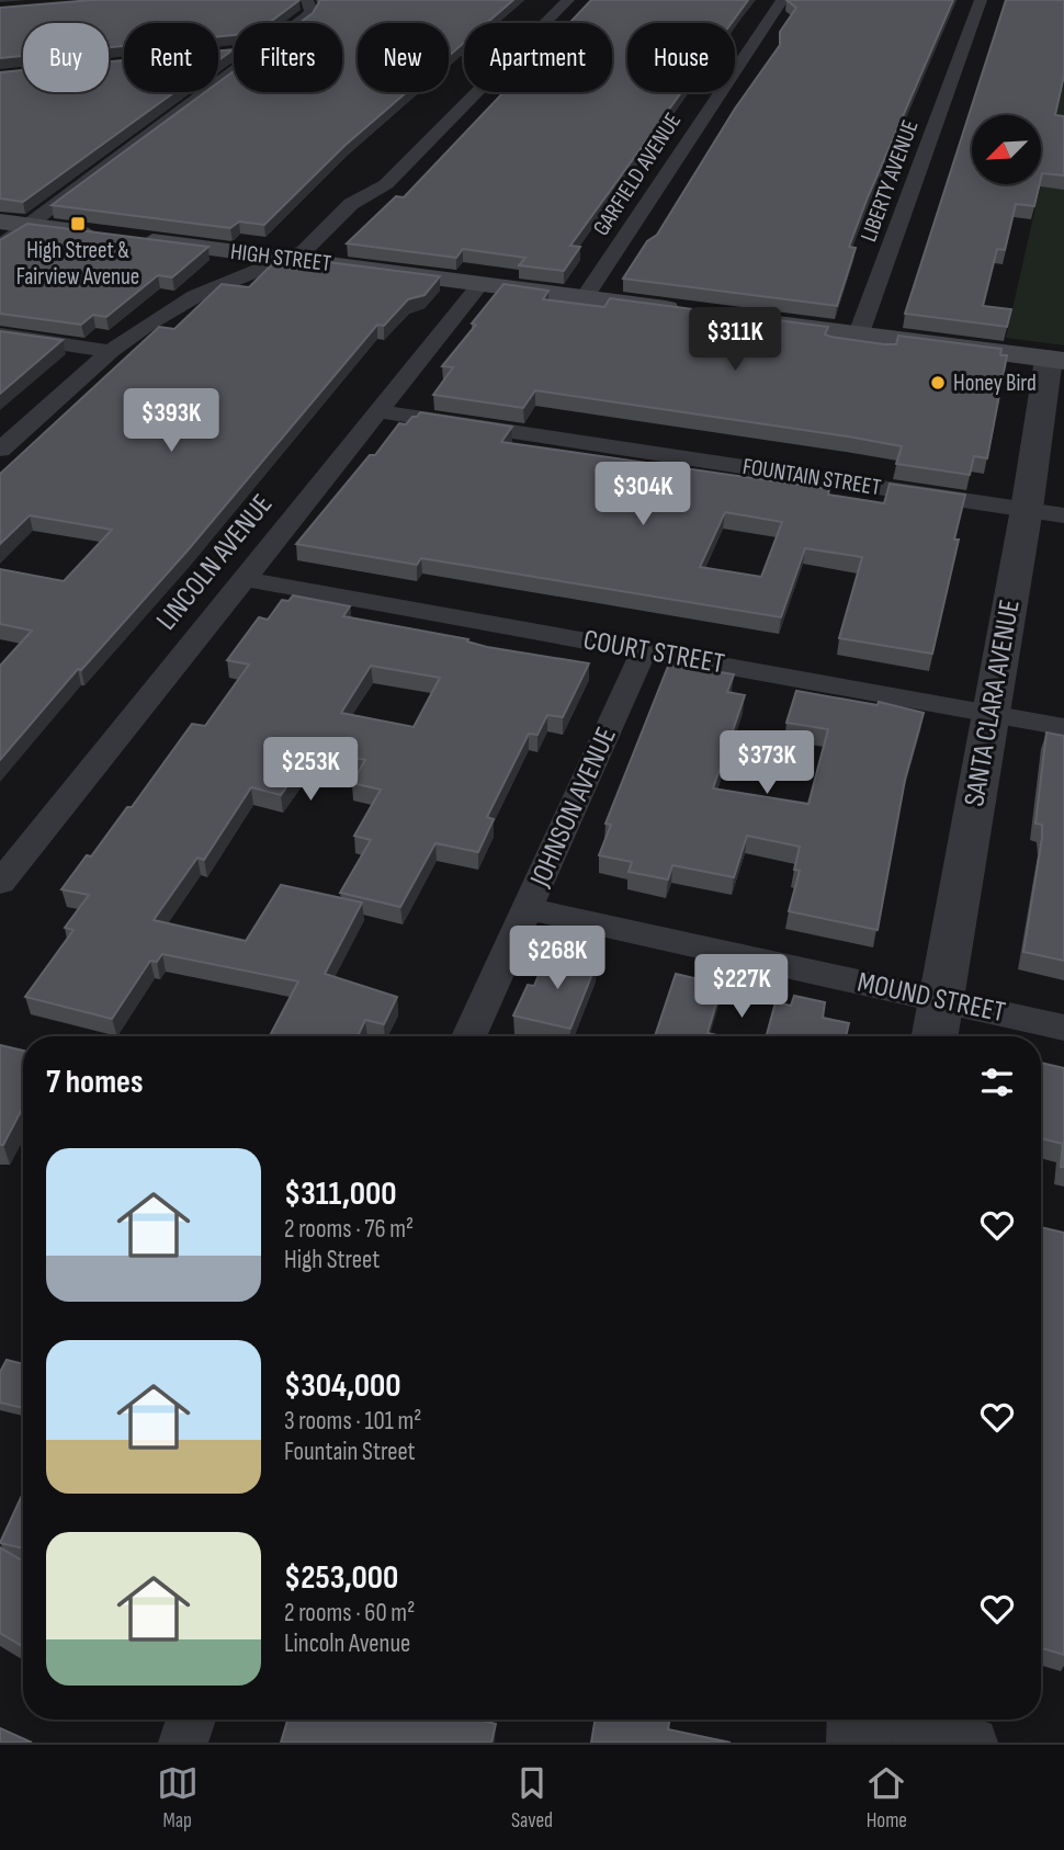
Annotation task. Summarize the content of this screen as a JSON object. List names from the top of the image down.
{
  "streets": {
    "main road": ["HIGH STREET"],
    "street": [
      "GARFIELD AVENUE",
      "LIBERTY AVENUE",
      "FOUNTAIN STREET",
      "LINCOLN AVENUE",
      "COURT STREET",
      "SANTA CLARA AVENUE",
      "JOHNSON AVENUE",
      "MOUND STREET"
    ]
  },
  "crossings": [
    ["GARFIELD AVENUE", "HIGH STREET"],
    ["HIGH STREET", "LINCOLN AVENUE"],
    ["FOUNTAIN STREET", "LINCOLN AVENUE"],
    ["FOUNTAIN STREET", "SANTA CLARA AVENUE"],
    ["LINCOLN AVENUE", "COURT STREET"],
    ["COURT STREET", "SANTA CLARA AVENUE"],
    ["COURT STREET", "JOHNSON AVENUE"],
    ["SANTA CLARA AVENUE", "MOUND STREET"],
    ["JOHNSON AVENUE", "MOUND STREET"]
  ],
  "places": {
    "transit": ["High Street & Fairview Avenue"],
    "other": ["Honey Bird"]
  },
  "north": "bottom left",
  "page": {
    "chip": [
      "Buy",
      "Rent",
      "Filters",
      "New",
      "Apartment",
      "House"
    ],
    "price": [
      "$311K",
      "$393K",
      "$304K",
      "$373K",
      "$253K",
      "$268K",
      "$227K"
    ],
    "heading": "7 homes",
    "list": [
      {
        "name": "$311,000",
        "note": "2 rooms · 76 m² · High Street"
      },
      {
        "name": "$304,000",
        "note": "3 rooms · 101 m² · Fountain Street"
      },
      {
        "name": "$253,000",
        "note": "2 rooms · 60 m² · Lincoln Avenue"
      }
    ],
    "tabs": ["Map", "Saved", "Home"]
  }
}
